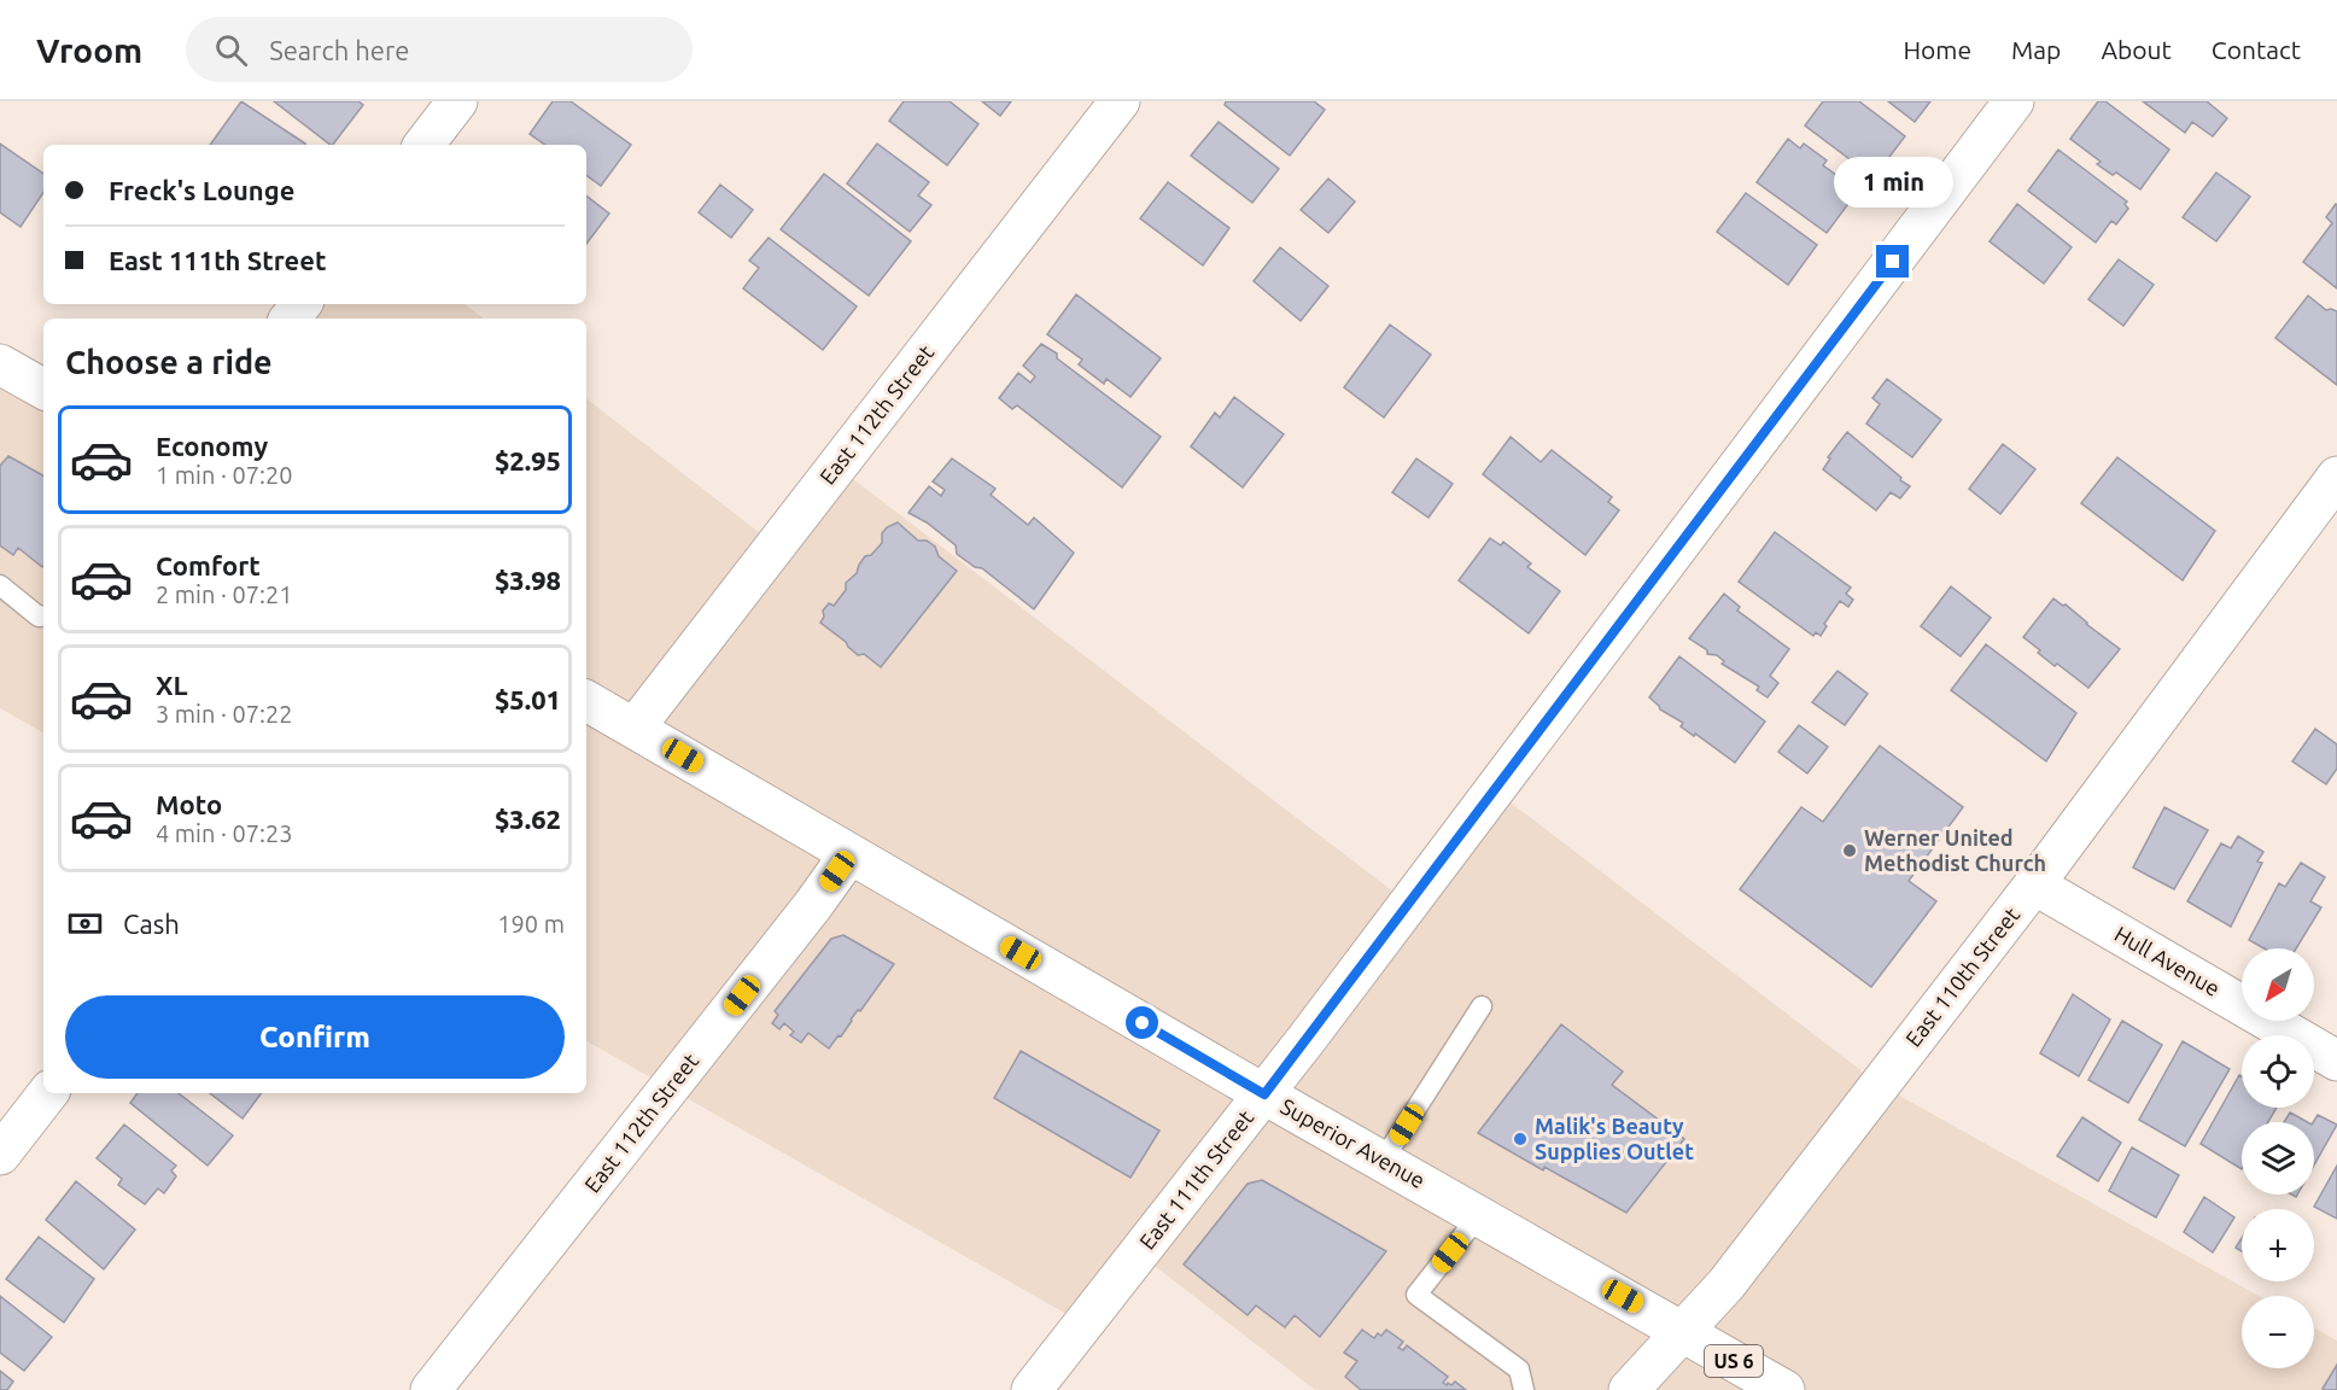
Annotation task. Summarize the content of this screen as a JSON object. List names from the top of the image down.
{
  "streets": {
    "street": [
      "East 112th Street",
      "Hull Avenue",
      "East 110th Street",
      "Superior Avenue",
      "East 111th Street",
      "US 6"
    ]
  },
  "crossings": [
    ["East 112th Street", "Superior Avenue"],
    ["Hull Avenue", "East 110th Street"],
    ["East 110th Street", "Superior Avenue"],
    ["Superior Avenue", "East 111th Street"]
  ],
  "places": ["Werner United Methodist Church", "Malik's Beauty Supplies Outlet"],
  "north": "bottom left",
  "page": {
    "header": "Vroom",
    "search": "Search here",
    "nav": [
      "Home",
      "Map",
      "About",
      "Contact"
    ],
    "banner": ["Freck's Lounge", "East 111th Street"],
    "bubble": "1 min",
    "heading": "Choose a ride",
    "list": [
      {
        "name": "Economy",
        "note": "1 min · 07:20",
        "value": "$2.95"
      },
      {
        "name": "Comfort",
        "note": "2 min · 07:21",
        "value": "$3.98"
      },
      {
        "name": "XL",
        "note": "3 min · 07:22",
        "value": "$5.01"
      },
      {
        "name": "Moto",
        "note": "4 min · 07:23",
        "value": "$3.62"
      }
    ],
    "pay": ["Cash", "190 m"],
    "map_buttons": ["+", "−"],
    "buttons": "Confirm"
  }
}
